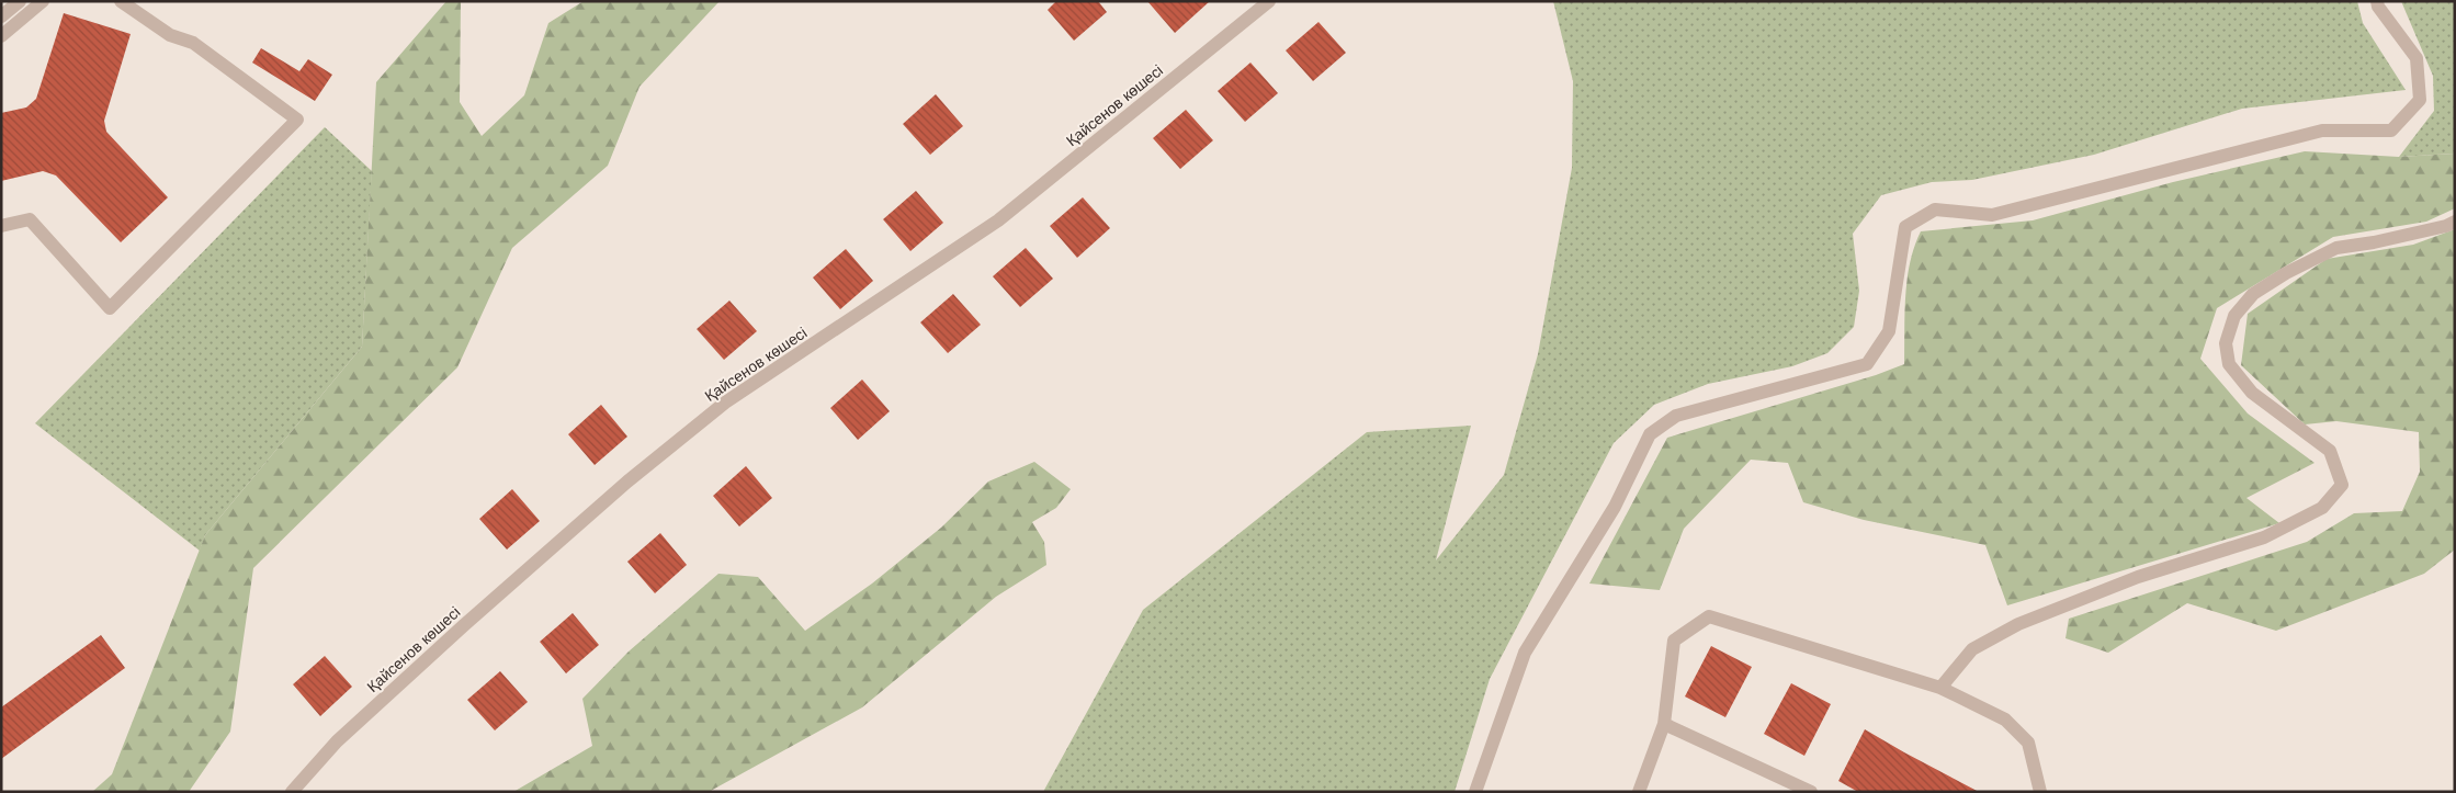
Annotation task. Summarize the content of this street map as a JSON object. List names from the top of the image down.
{
  "streets": {
    "street": ["Қайсенов көшесі"]
  }
}
